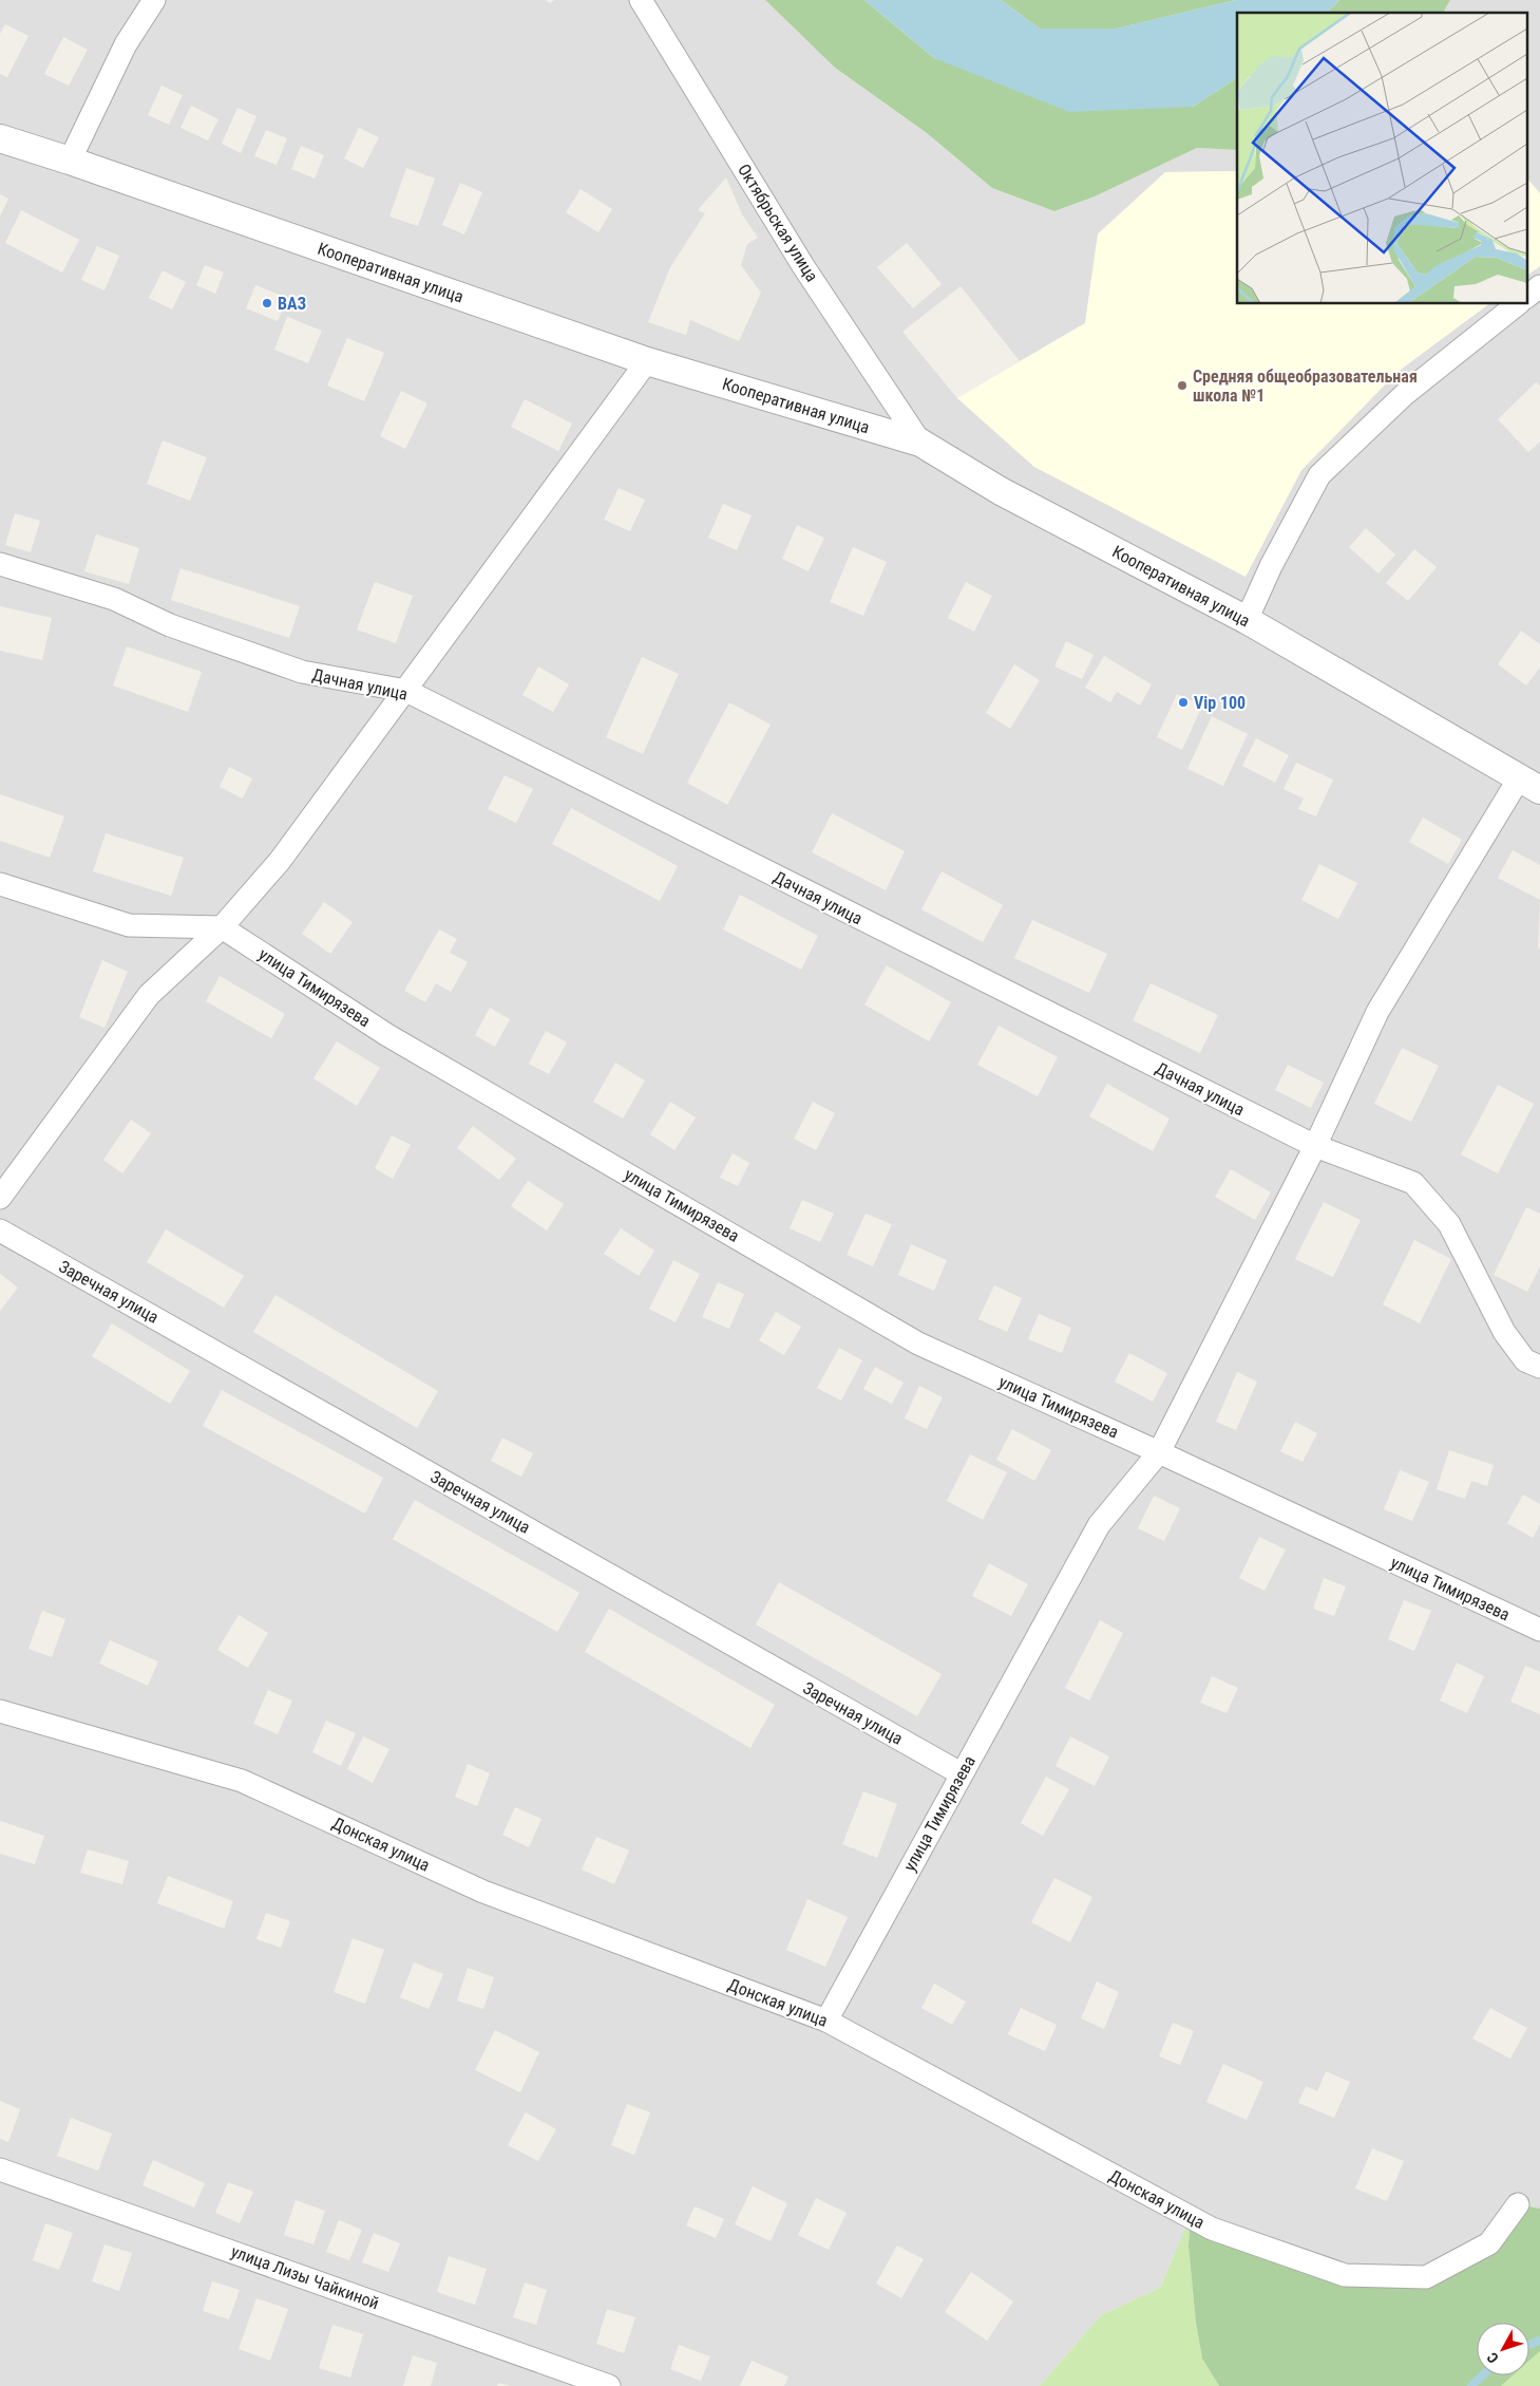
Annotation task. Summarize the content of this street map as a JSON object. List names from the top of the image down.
{
  "streets": {
    "street": [
      "Октябрьская улица",
      "Кооперативная улица",
      "Дачная улица",
      "улица Тимирязева",
      "Заречная улица",
      "Донская улица",
      "улица Лизы Чайкиной"
    ]
  },
  "crossings": [
    ["Октябрьская улица", "Кооперативная улица"],
    ["улица Тимирязева", "Заречная улица"],
    ["улица Тимирязева", "Донская улица"]
  ],
  "places": ["ВАЗ", "Средняя общеобразовательная школа №1", "Vip 100"],
  "north": "bottom left"
}
